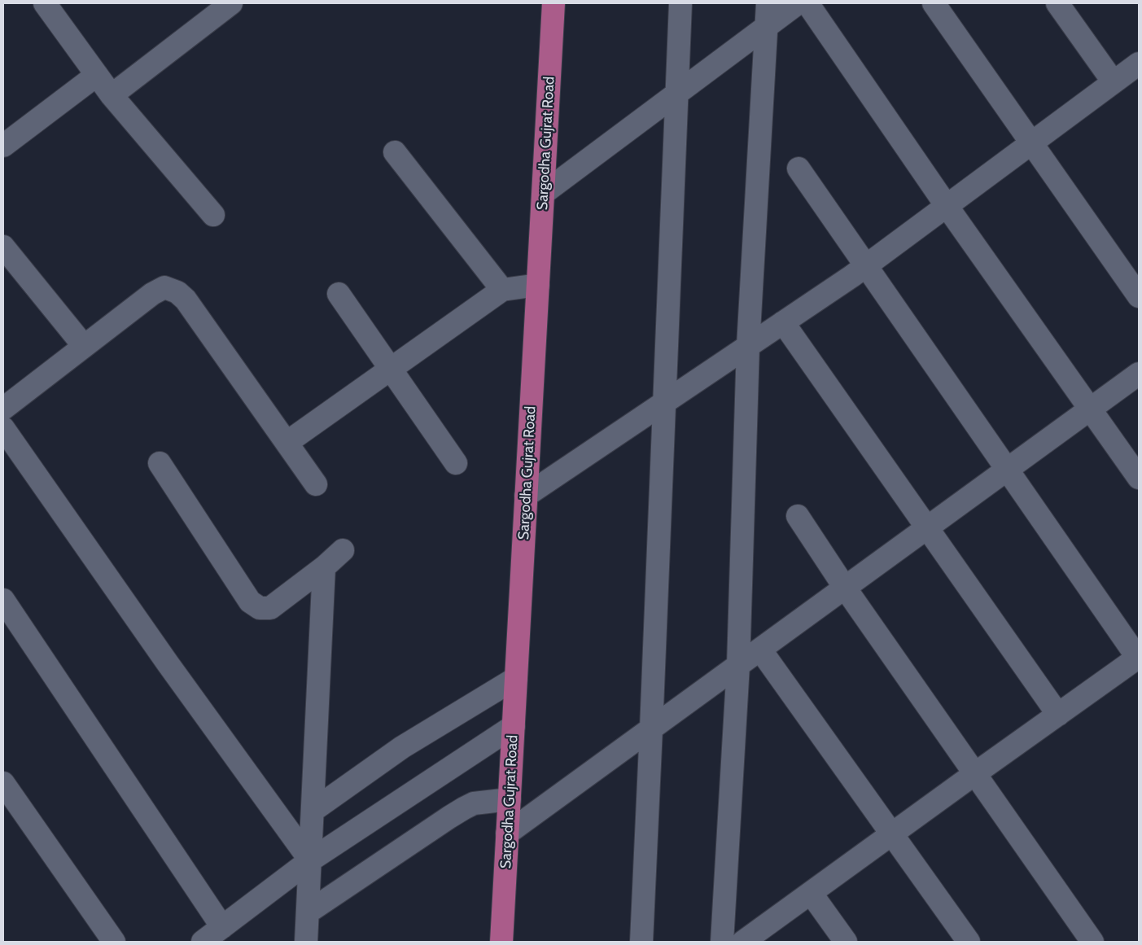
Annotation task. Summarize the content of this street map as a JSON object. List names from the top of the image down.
{
  "streets": {
    "main road": ["Sargodha Gujrat Road"]
  }
}
